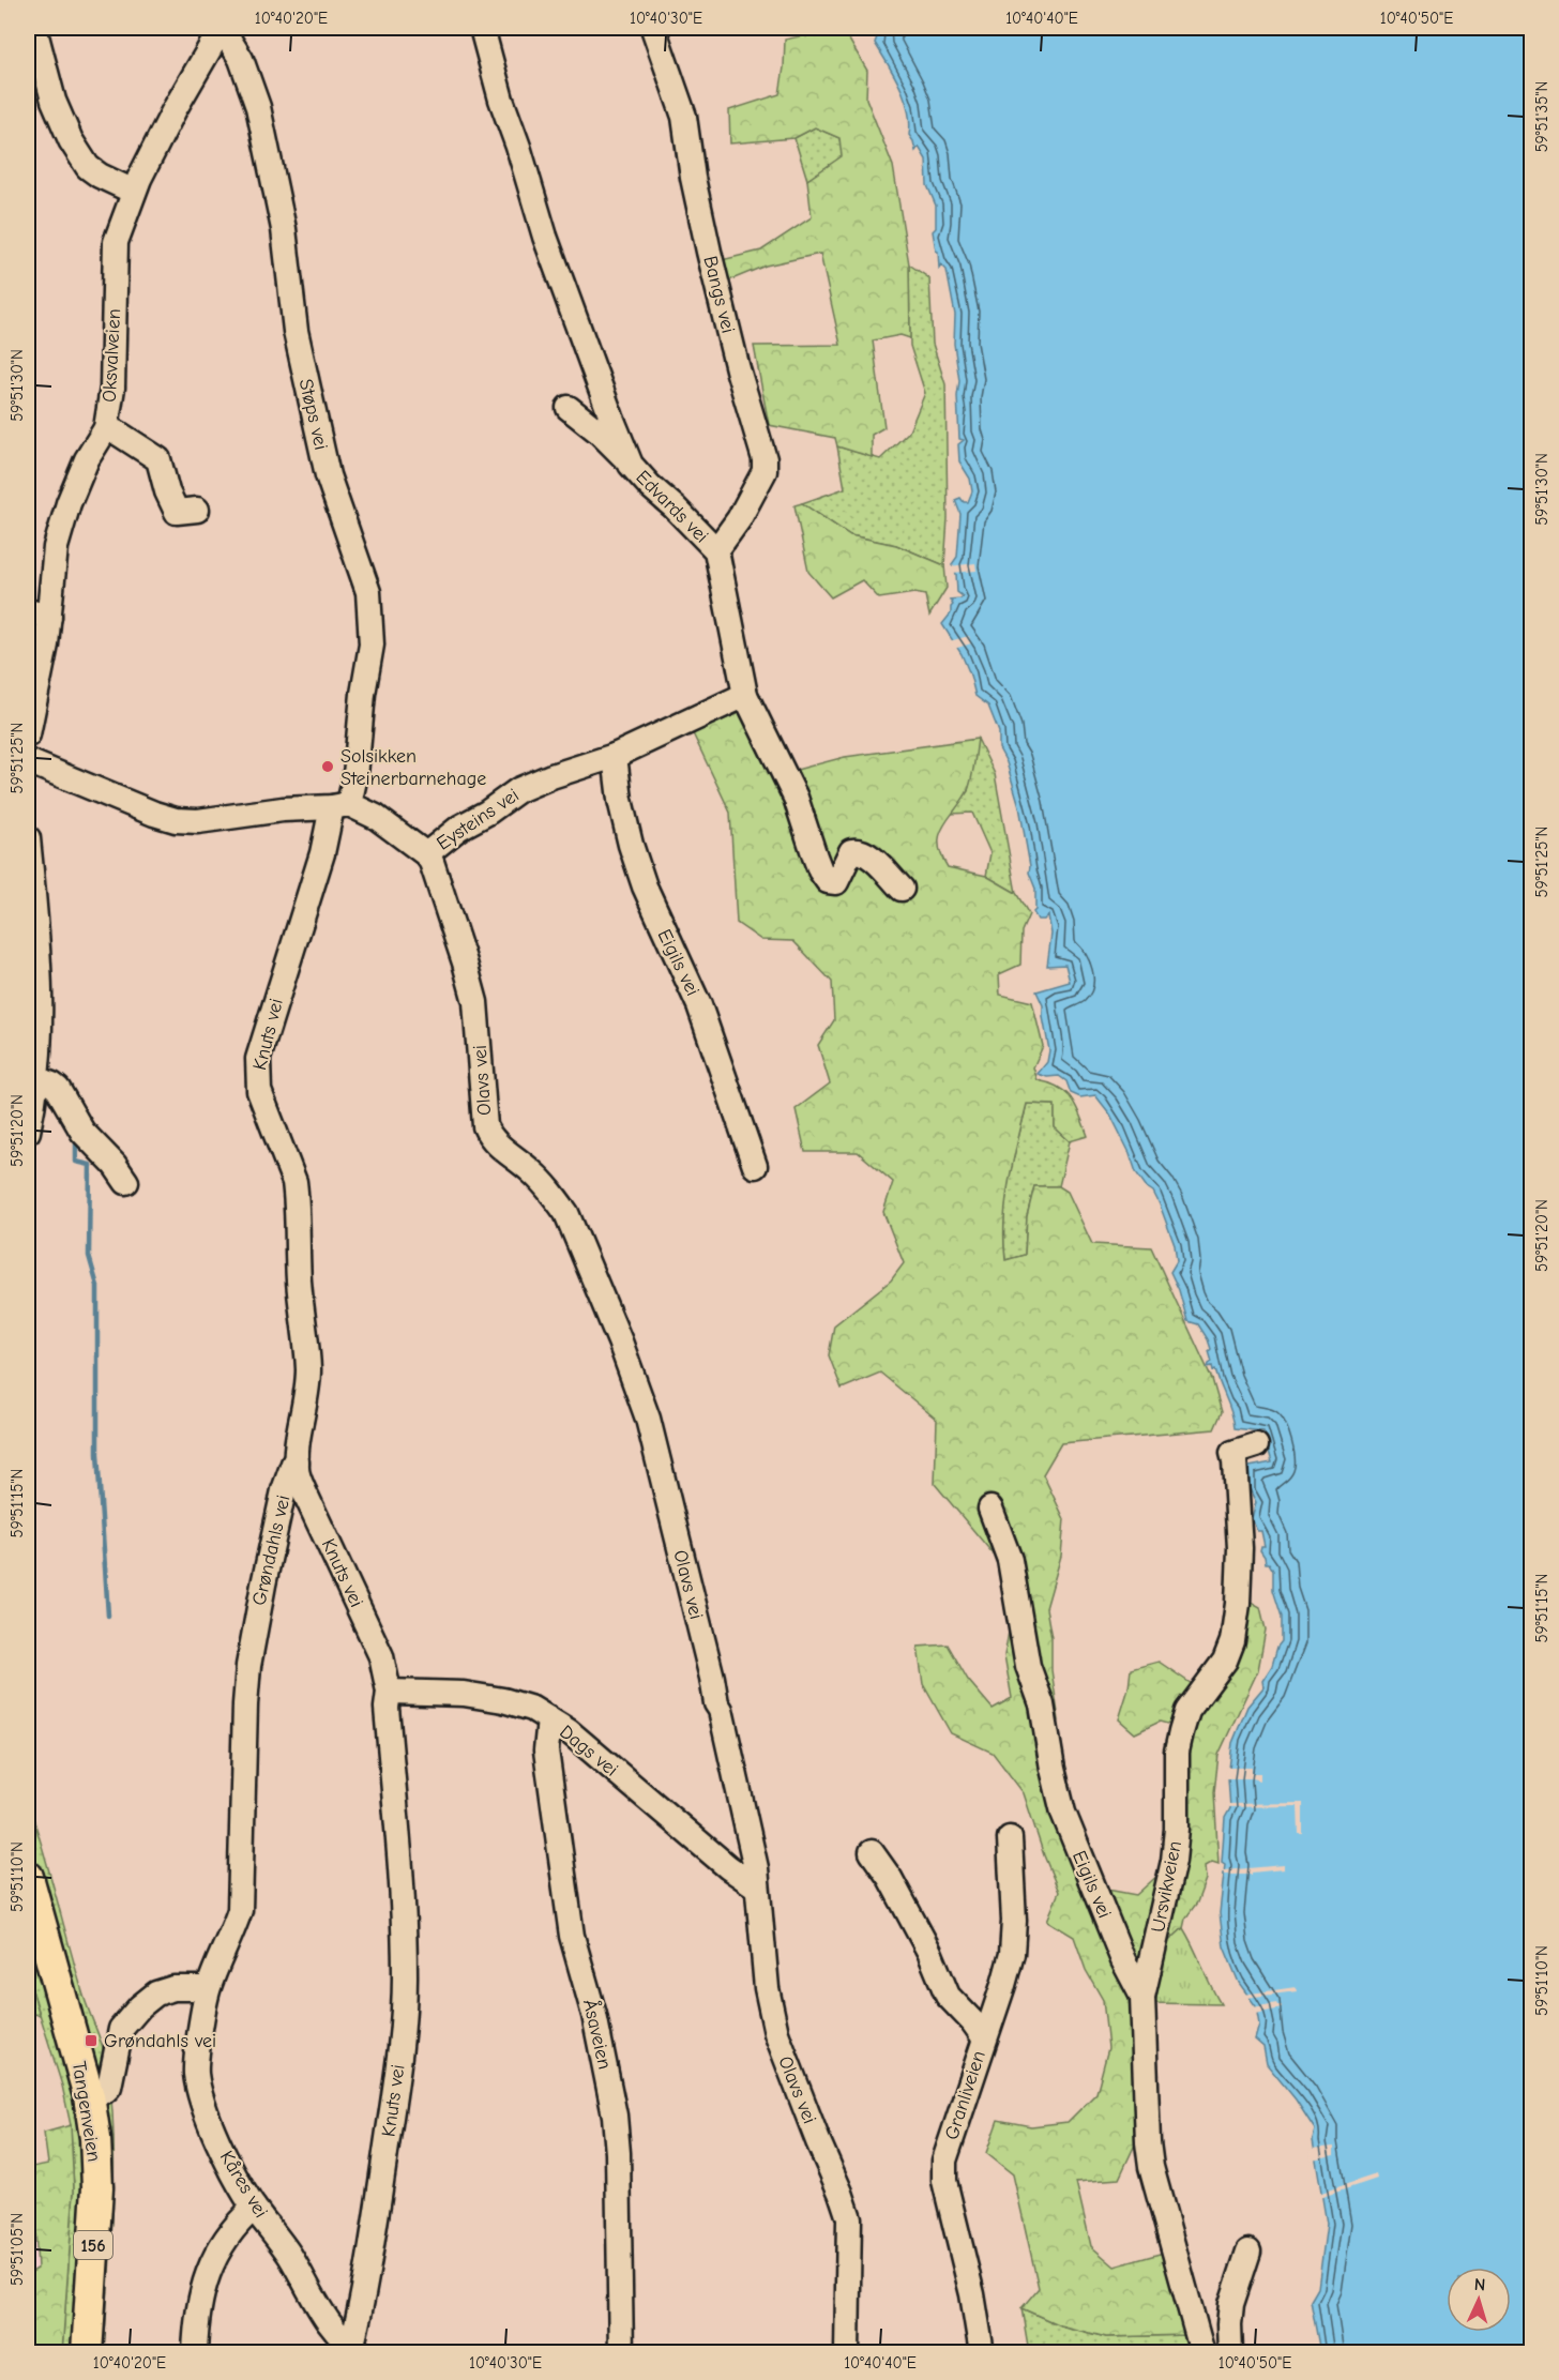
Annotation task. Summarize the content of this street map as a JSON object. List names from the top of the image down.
{
  "streets": {
    "main road": ["Tangenveien", "156"],
    "street": [
      "Bangs vei",
      "Oksvalveien",
      "Støps vei",
      "Edvards vei",
      "Eysteins vei",
      "Eigils vei",
      "Knuts vei",
      "Olavs vei",
      "Grøndahls vei",
      "Dags vei",
      "Ursvikveien",
      "Åsaveien",
      "Granliveien",
      "Kåres vei"
    ]
  },
  "crossings": [
    ["Bangs vei", "Edvards vei"],
    ["Oksvalveien", "Støps vei"],
    ["Støps vei", "Eysteins vei"],
    ["Støps vei", "Knuts vei"],
    ["Edvards vei", "Eysteins vei"],
    ["Eysteins vei", "Eigils vei"],
    ["Eysteins vei", "Knuts vei"],
    ["Eysteins vei", "Olavs vei"],
    ["Eigils vei", "Ursvikveien"],
    ["Knuts vei", "Grøndahls vei"],
    ["Knuts vei", "Dags vei"],
    ["Knuts vei", "Kåres vei"],
    ["Olavs vei", "Dags vei"],
    ["Grøndahls vei", "Kåres vei"],
    ["Dags vei", "Åsaveien"]
  ],
  "places": {
    "other": ["Solsikken Steinerbarnehage"],
    "transit": ["Grøndahls vei"]
  },
  "north": "top",
  "coordinates": [
    "10°40'20\"E",
    "10°40'30\"E",
    "10°40'40\"E",
    "10°40'50\"E",
    "59°51'35\"N",
    "59°51'30\"N",
    "59°51'25\"N",
    "59°51'20\"N",
    "59°51'15\"N",
    "59°51'10\"N",
    "59°51'05\"N"
  ]
}
